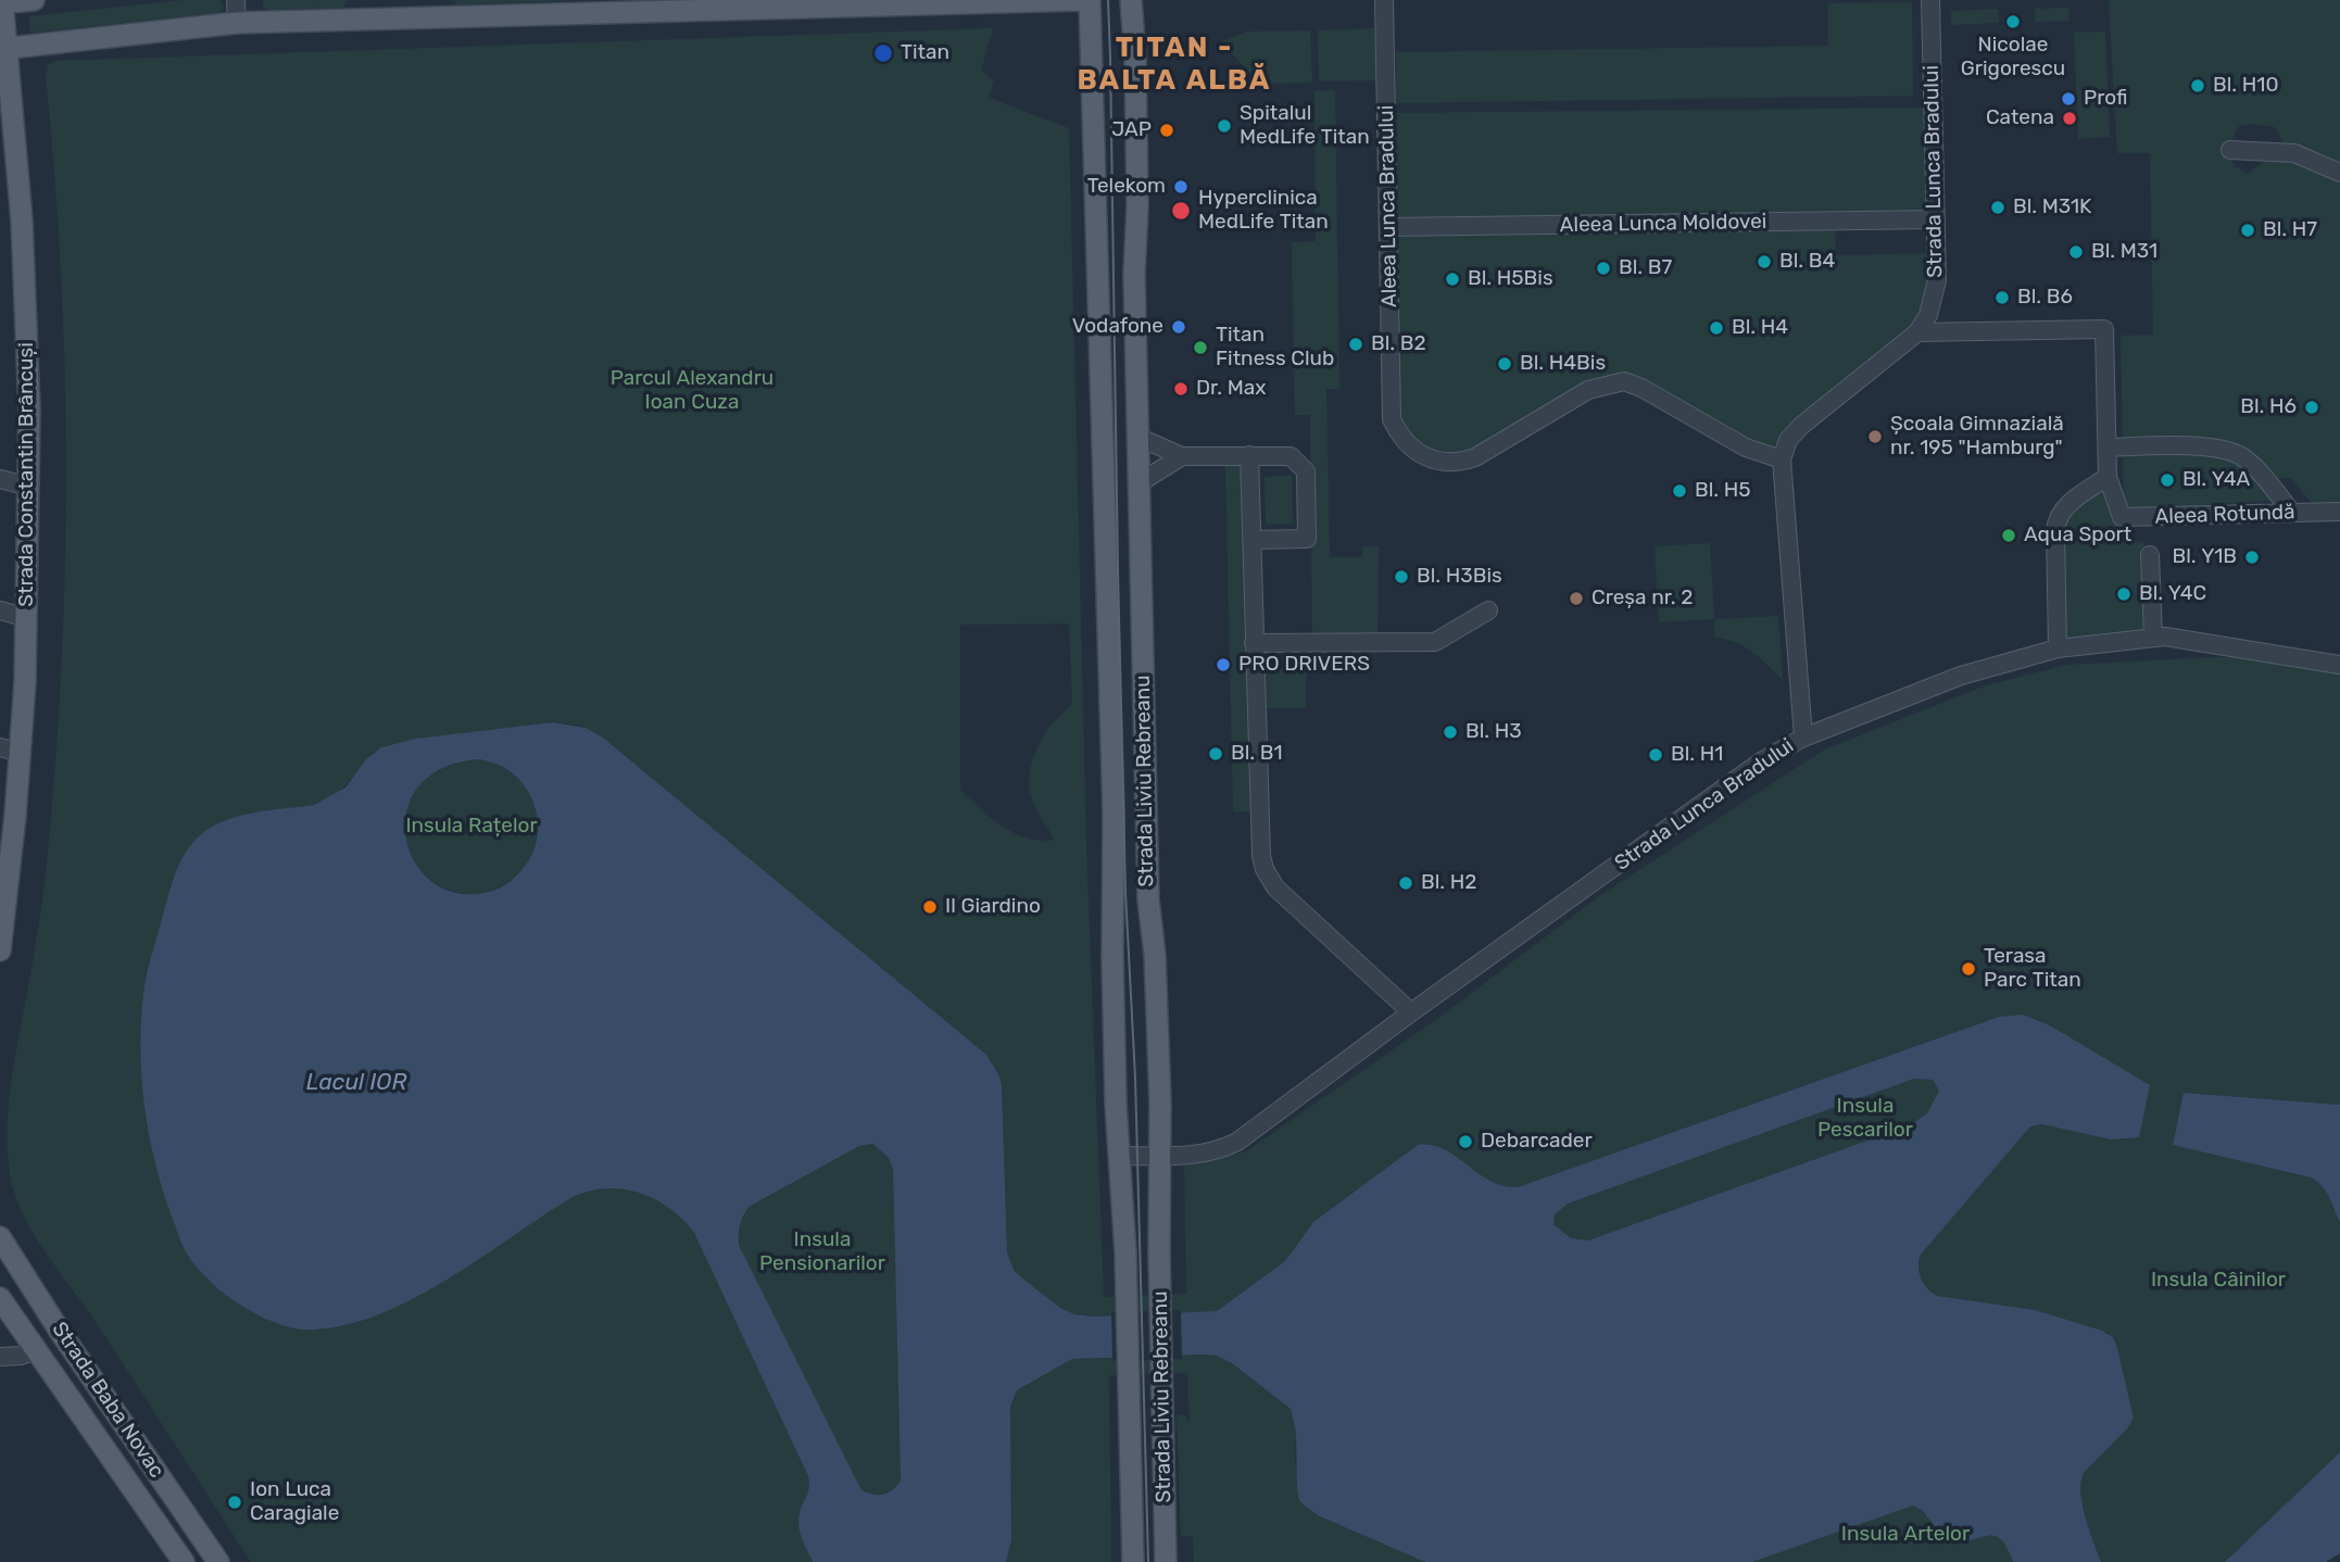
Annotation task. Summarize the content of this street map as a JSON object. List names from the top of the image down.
{
  "streets": {
    "main road": ["Strada Constantin Brâncuși", "Strada Liviu Rebreanu", "Strada Baba Novac"],
    "street": [
      "Strada Lunca Bradului",
      "Aleea Lunca Bradului",
      "Aleea Lunca Moldovei",
      "Aleea Rotundă"
    ]
  },
  "crossings": [
    ["Strada Lunca Bradului", "Aleea Lunca Bradului"],
    ["Strada Lunca Bradului", "Aleea Lunca Moldovei"],
    ["Strada Lunca Bradului", "Aleea Rotundă"],
    ["Strada Lunca Bradului", "Strada Liviu Rebreanu"],
    ["Aleea Lunca Bradului", "Aleea Lunca Moldovei"]
  ],
  "districts": ["TITAN - BALTA ALBĂ"],
  "water": ["Lacul IOR"],
  "parks": [
    "Parcul Alexandru Ioan Cuza",
    "Insula Rațelor",
    "Insula Pescarilor",
    "Insula Pensionarilor",
    "Insula Câinilor",
    "Insula Artelor"
  ],
  "places": [
    "Nicolae Grigorescu",
    "Titan",
    "Bl. H10",
    "Profi",
    "Catena",
    "Spitalul MedLife Titan",
    "JAP",
    "Telekom",
    "Bl. M31K",
    "Hyperclinica MedLife Titan",
    "Bl. H7",
    "Bl. M31",
    "Bl. B4",
    "Bl. B7",
    "Bl. H5Bis",
    "Bl. B6",
    "Vodafone",
    "Bl. H4",
    "Bl. B2",
    "Titan Fitness Club",
    "Bl. H4Bis",
    "Dr. Max",
    "Bl. H6",
    "Școala Gimnazială nr. 195 \"Hamburg\"",
    "Bl. Y4A",
    "Bl. H5",
    "Aqua Sport",
    "Bl. Y1B",
    "Bl. H3Bis",
    "Bl. Y4C",
    "Creșa nr. 2",
    "PRO DRIVERS",
    "Bl. H3",
    "Bl. B1",
    "Bl. H1",
    "Bl. H2",
    "Il Giardino",
    "Terasa Parc Titan",
    "Debarcader",
    "Ion Luca Caragiale"
  ]
}
